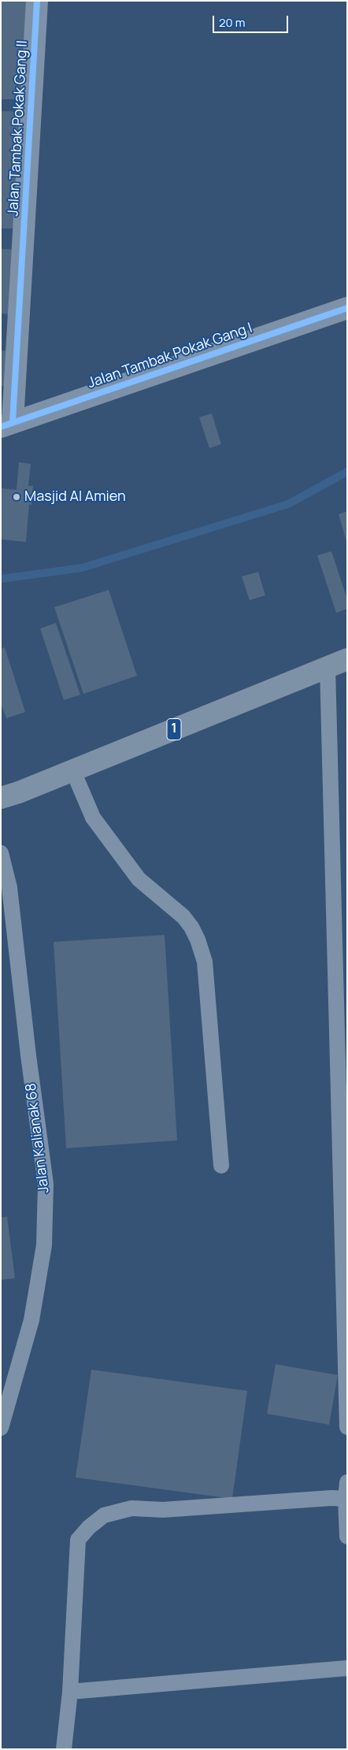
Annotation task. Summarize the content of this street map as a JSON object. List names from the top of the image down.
{
  "streets": {
    "highway": ["1"],
    "street": ["Jalan Tambak Pokak Gang II", "Jalan Tambak Pokak Gang I"],
    "lane": ["Jalan Kalianak 68"]
  },
  "crossings": [
    ["Jalan Tambak Pokak Gang II", "Jalan Tambak Pokak Gang I"]
  ],
  "places": ["Masjid Al Amien"],
  "scale_bar": "20 m"
}
